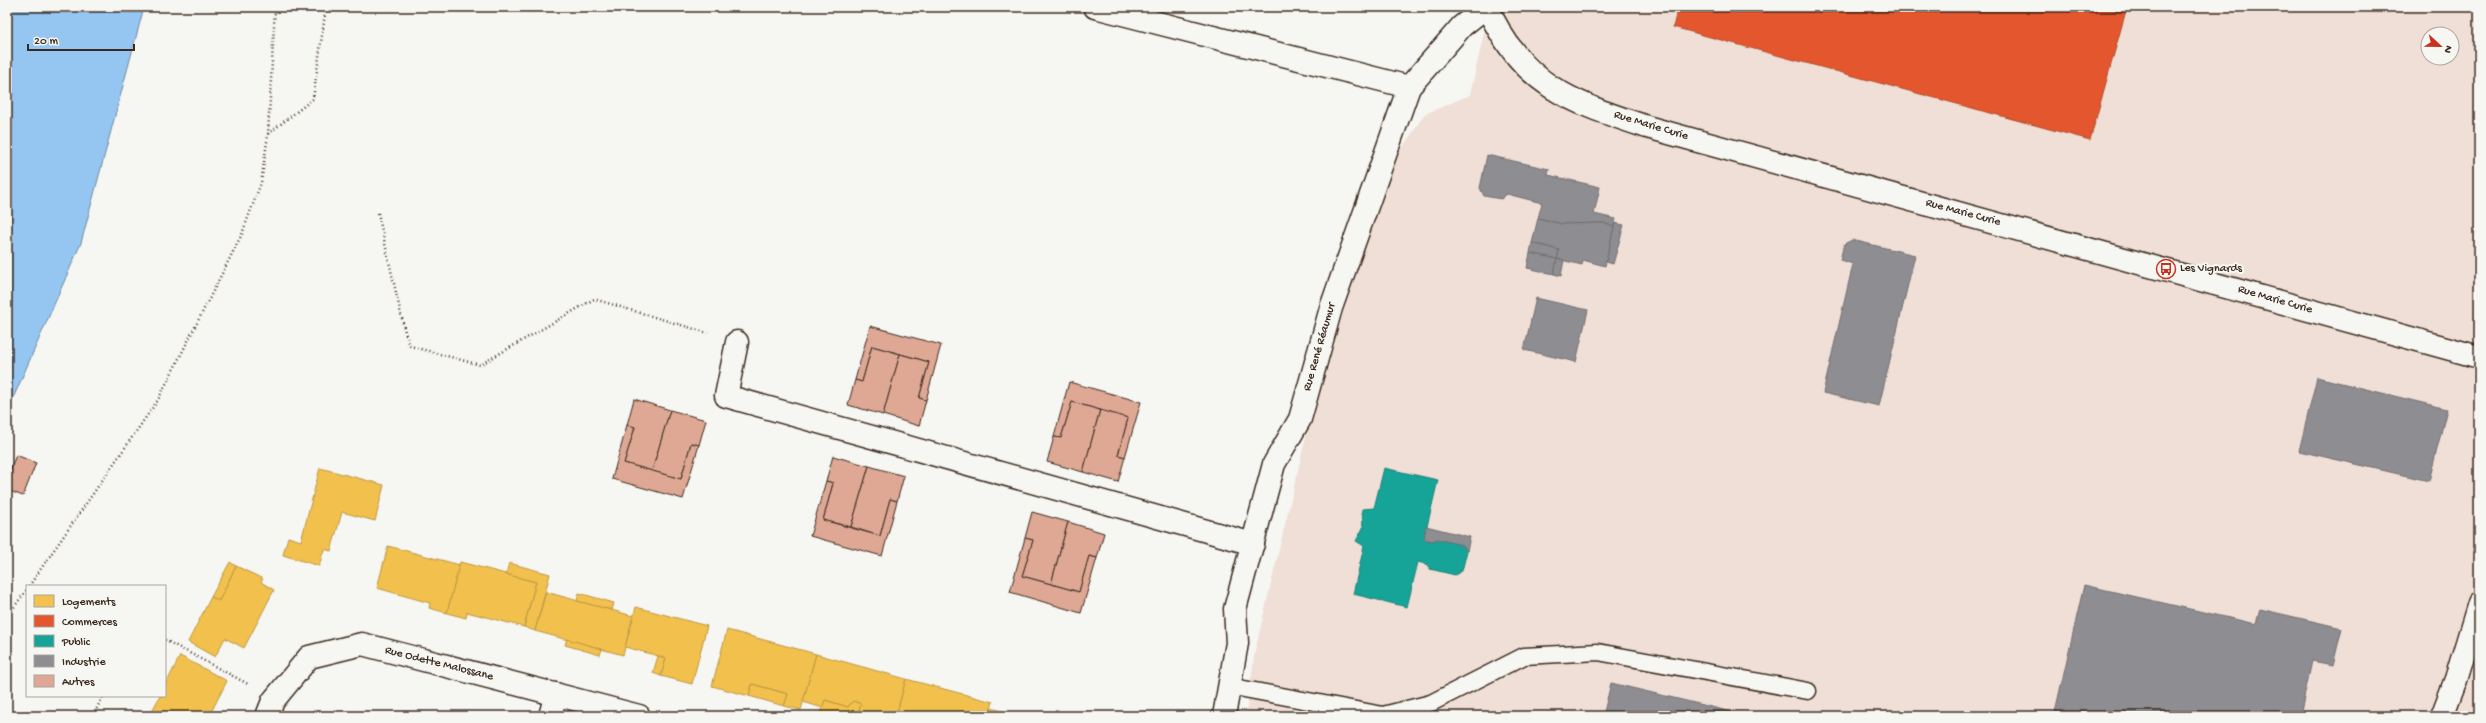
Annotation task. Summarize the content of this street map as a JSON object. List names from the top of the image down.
{
  "streets": {
    "street": ["Rue Marie Curie", "Rue René Réaumur", "Rue Odette Malossane"]
  },
  "crossings": [
    ["Rue Marie Curie", "Rue René Réaumur"]
  ],
  "places": {
    "bus stop": ["Les Vignards"]
  },
  "legend": [
    "Logements",
    "Commerces",
    "Public",
    "Industrie",
    "Autres"
  ],
  "scale_bar": "20 m",
  "north": "right"
}
